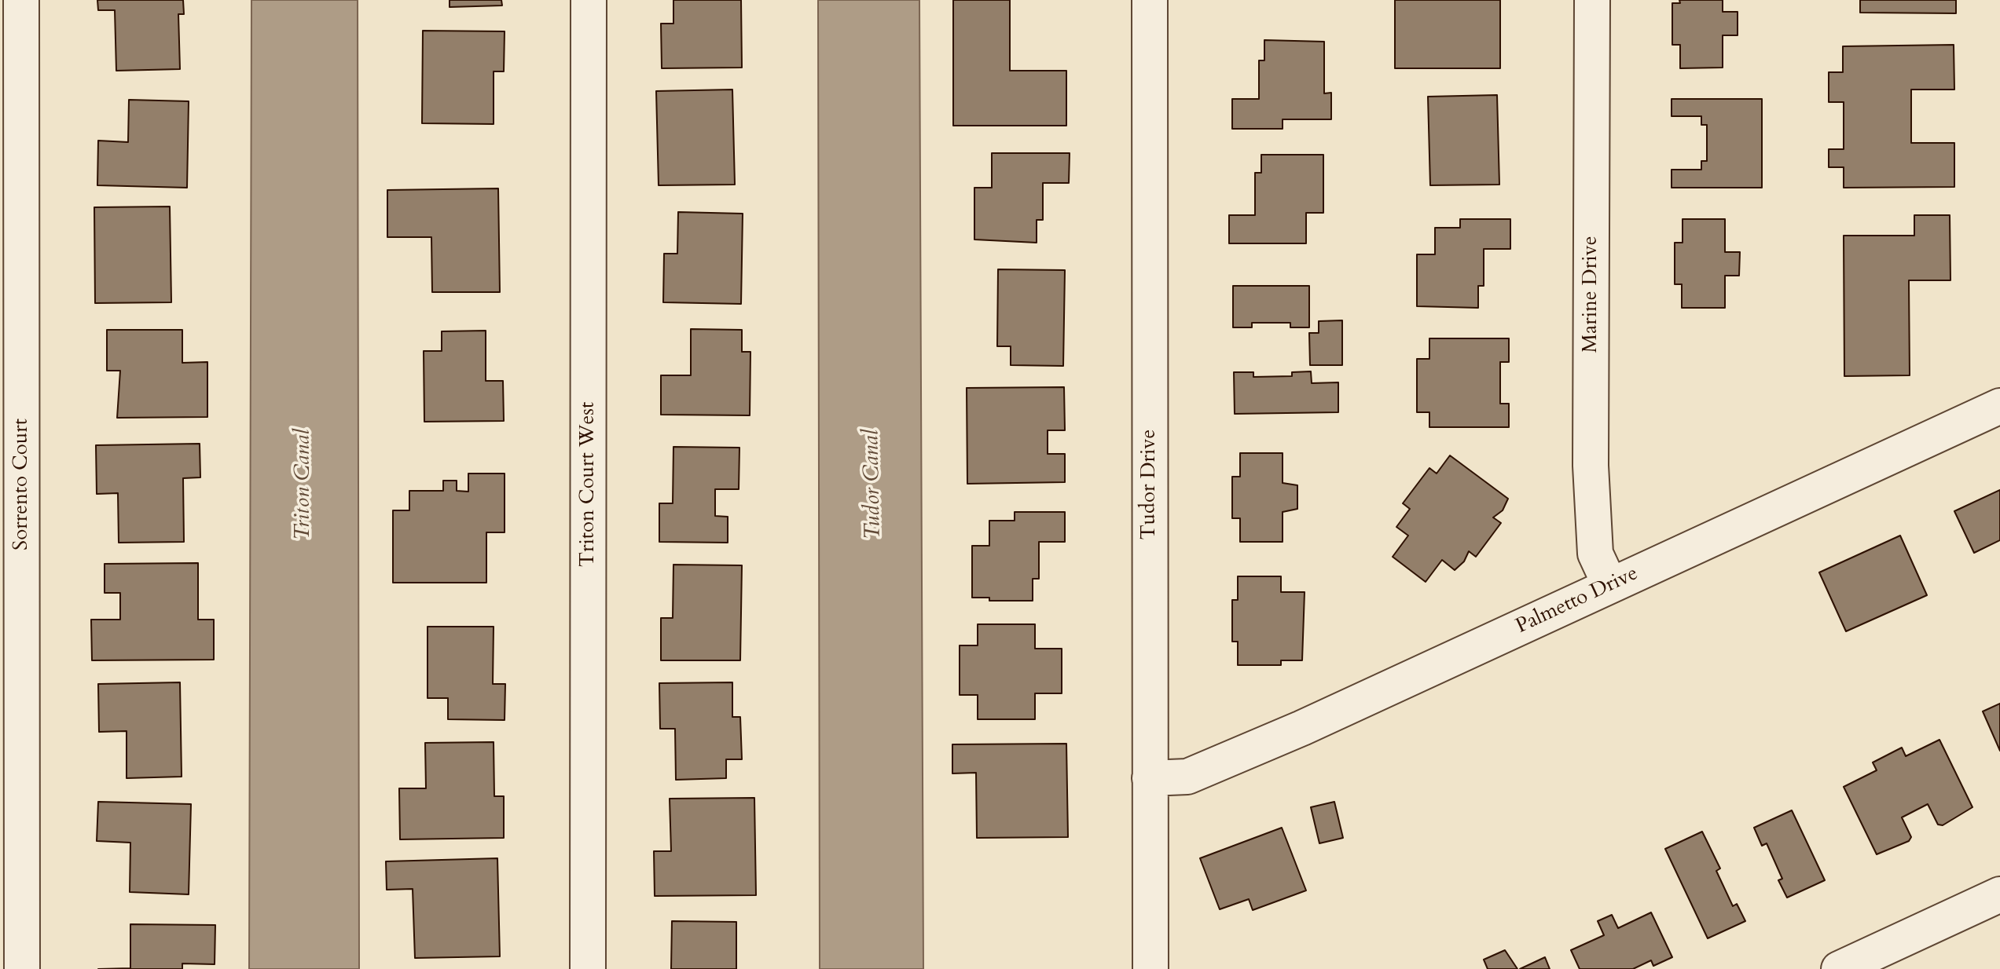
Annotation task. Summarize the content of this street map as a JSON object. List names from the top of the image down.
{
  "streets": {
    "street": [
      "Marine Drive",
      "Sorrento Court",
      "Triton Court West",
      "Tudor Drive",
      "Palmetto Drive"
    ]
  },
  "crossings": [
    ["Marine Drive", "Palmetto Drive"],
    ["Tudor Drive", "Palmetto Drive"]
  ],
  "water": ["Triton Canal", "Tudor Canal"]
}
